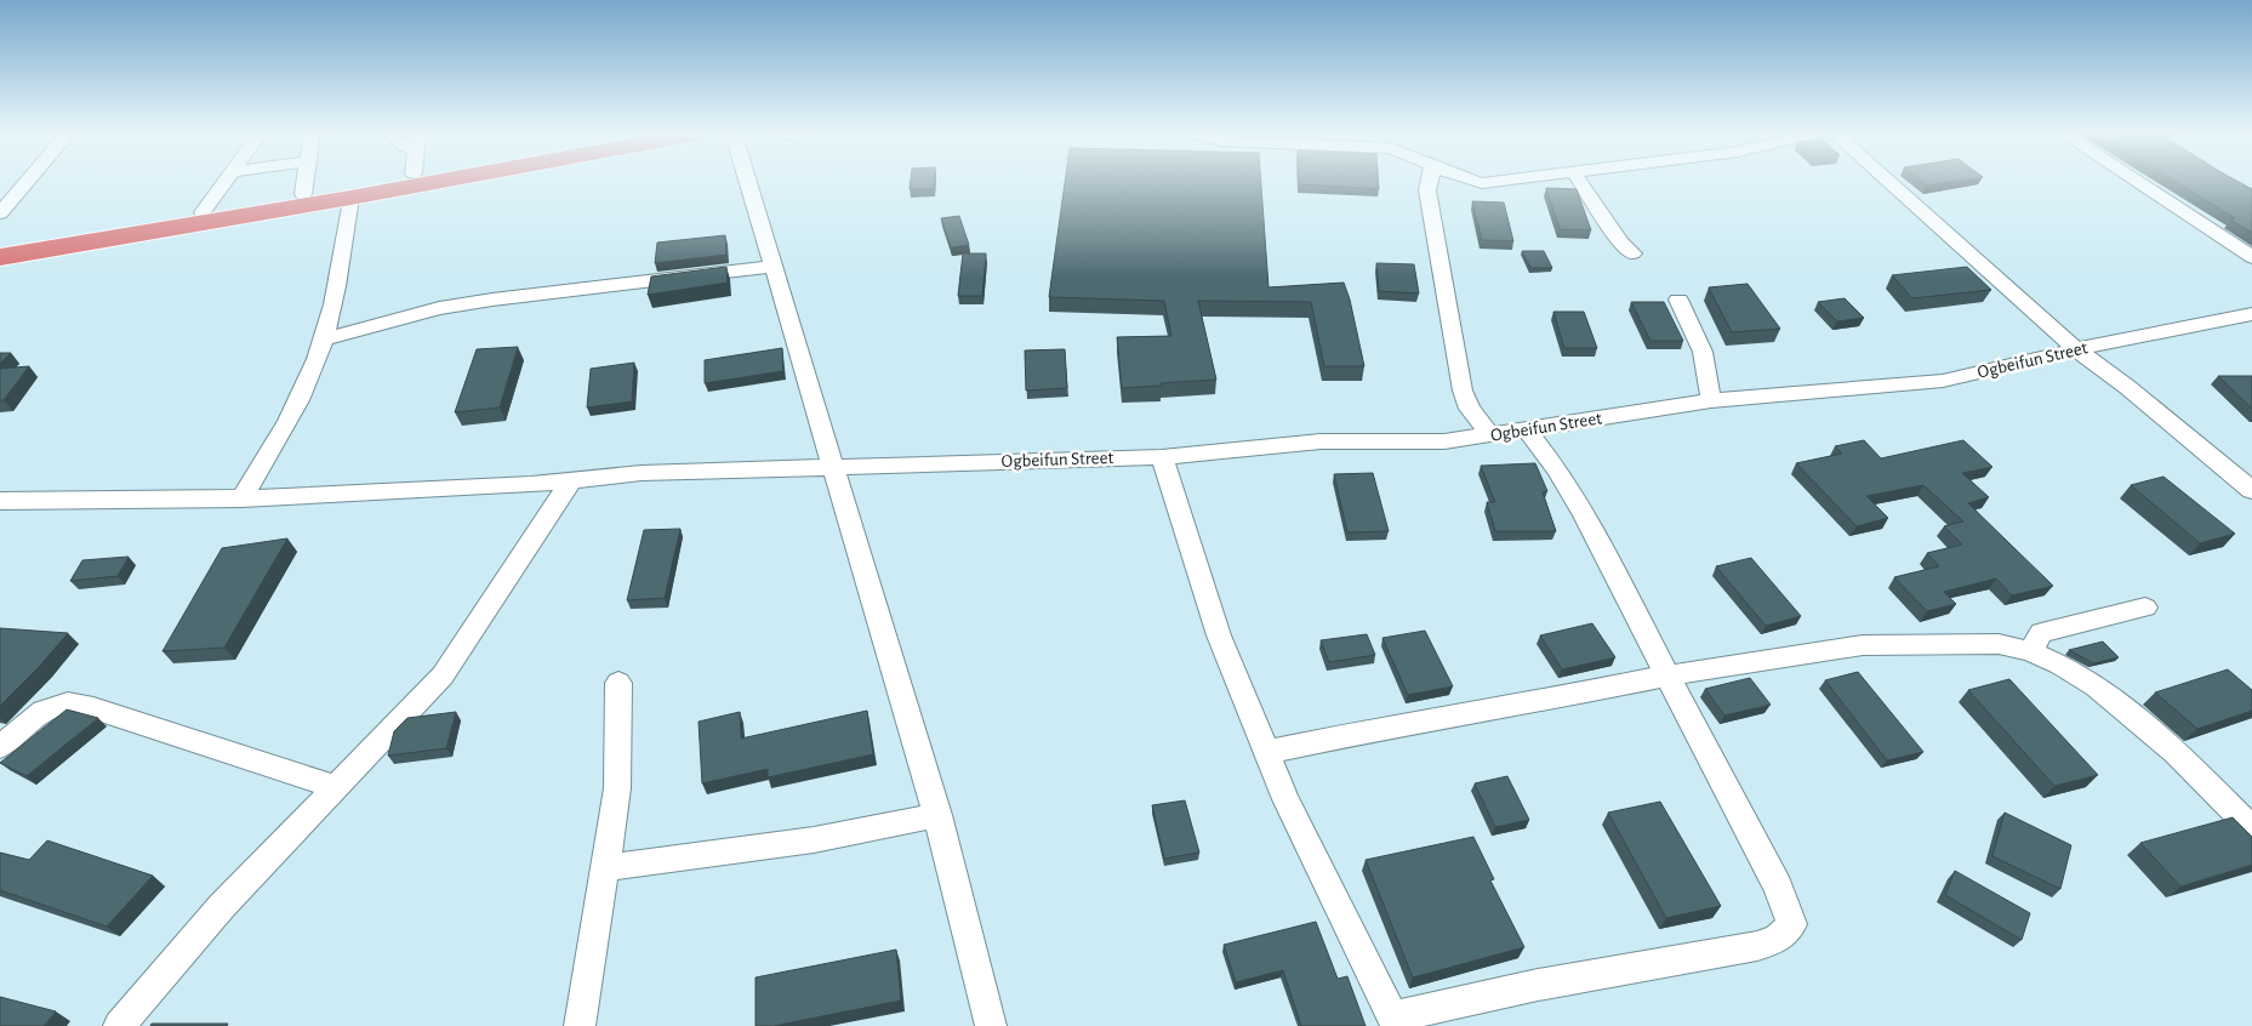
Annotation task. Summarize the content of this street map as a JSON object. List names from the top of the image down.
{
  "streets": {
    "street": ["Ogbeifun Street"]
  }
}
